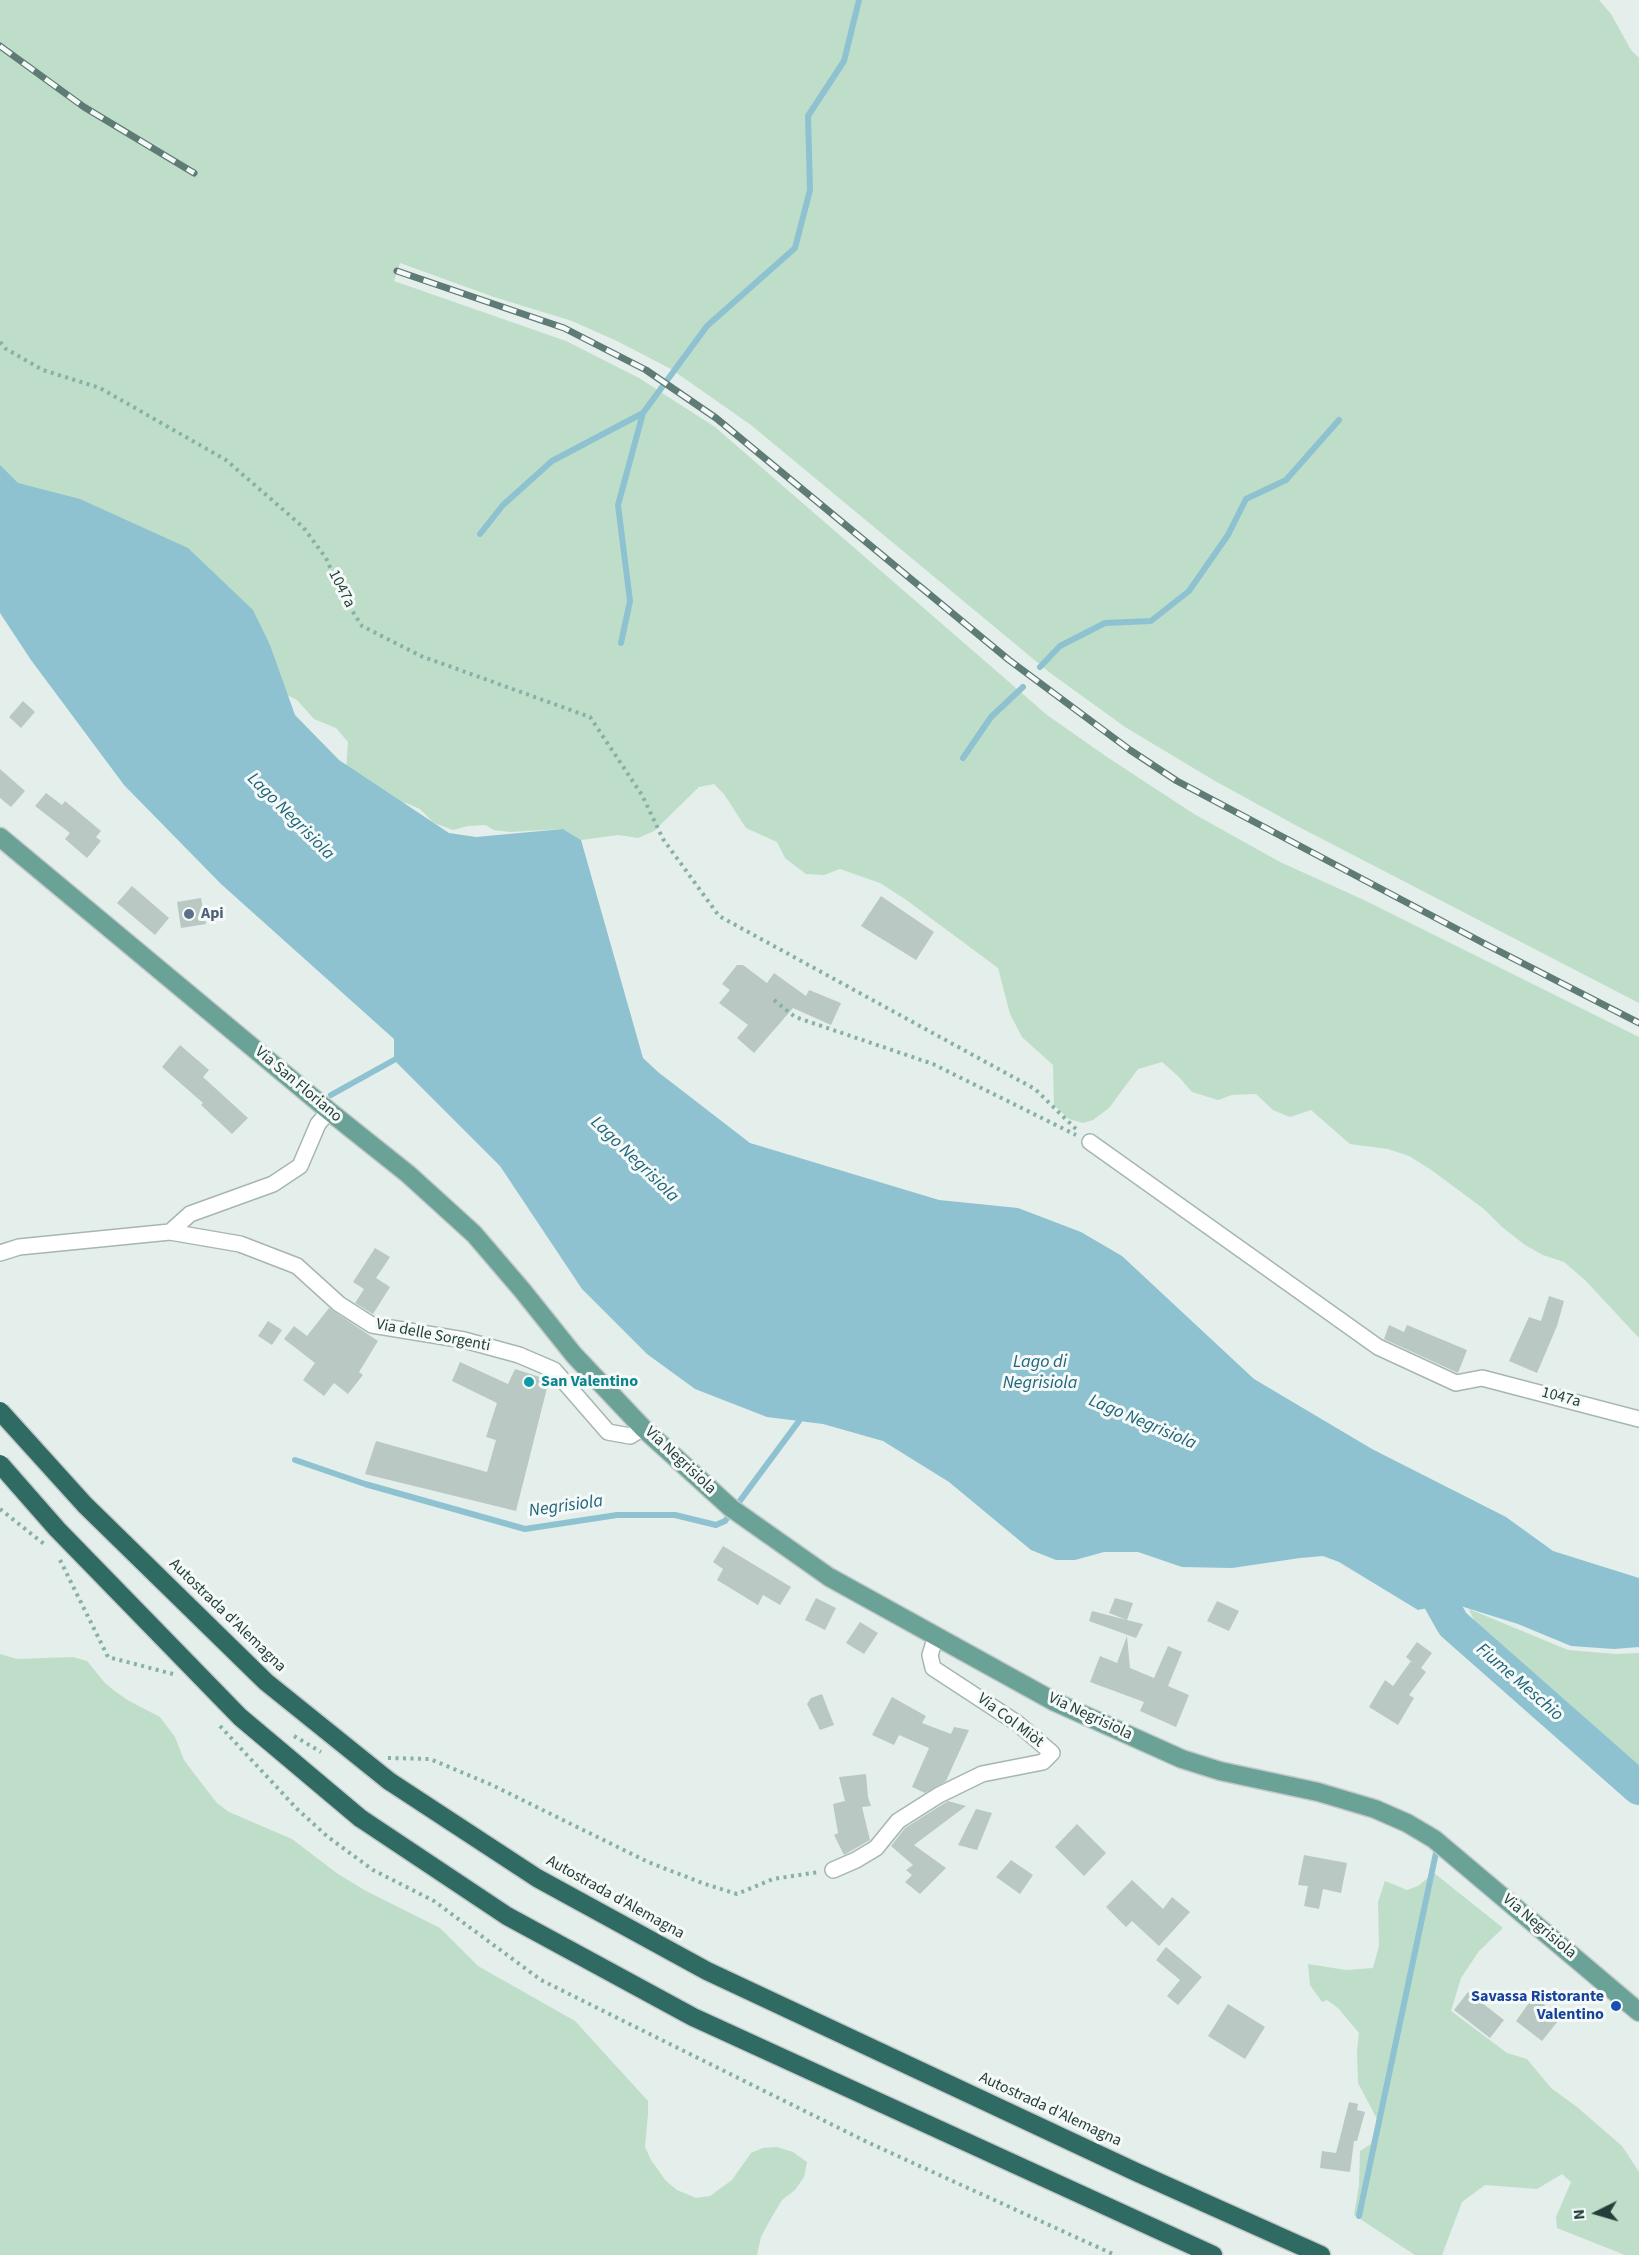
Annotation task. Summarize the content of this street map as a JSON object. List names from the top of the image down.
{
  "streets": {
    "highway": ["Autostrada d'Alemagna"],
    "main road": ["Via San Floriano", "Via Negrisiola"],
    "street": ["1047a", "Via delle Sorgenti", "Via Col Miòt"]
  },
  "crossings": [
    ["Via San Floriano", "Via Negrisiola"],
    ["Via delle Sorgenti", "Via Negrisiola"],
    ["Via Negrisiola", "Via Col Miòt"]
  ],
  "water": [
    "Lago Negrisiola",
    "Lago di Negrisiola",
    "Negrisiola",
    "Fiume Meschio"
  ],
  "places": ["Api", "San Valentino", "Savassa Ristorante Valentino"],
  "north": "left"
}
